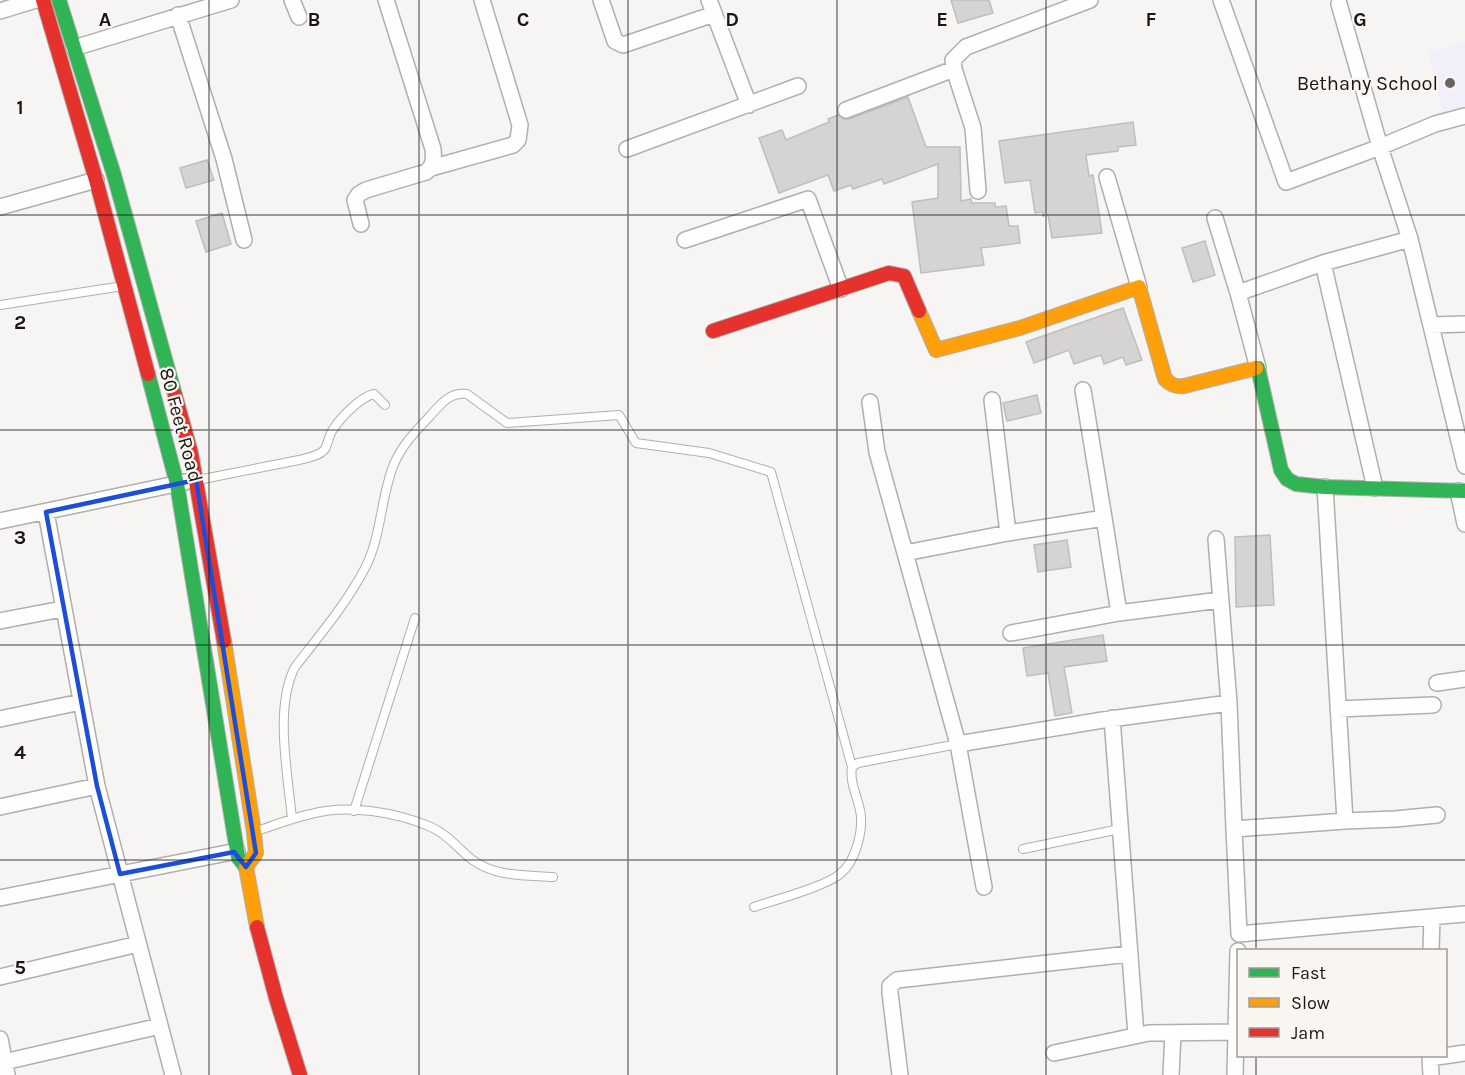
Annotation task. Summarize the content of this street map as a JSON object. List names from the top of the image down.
{
  "streets": {
    "street": ["80 Feet Road"]
  },
  "places": ["Bethany School"],
  "legend": ["Fast", "Slow", "Jam"],
  "grid": {
    "columns": [
      "A",
      "B",
      "C",
      "D",
      "E",
      "F",
      "G"
    ],
    "rows": [
      "1",
      "2",
      "3",
      "4",
      "5"
    ]
  }
}
